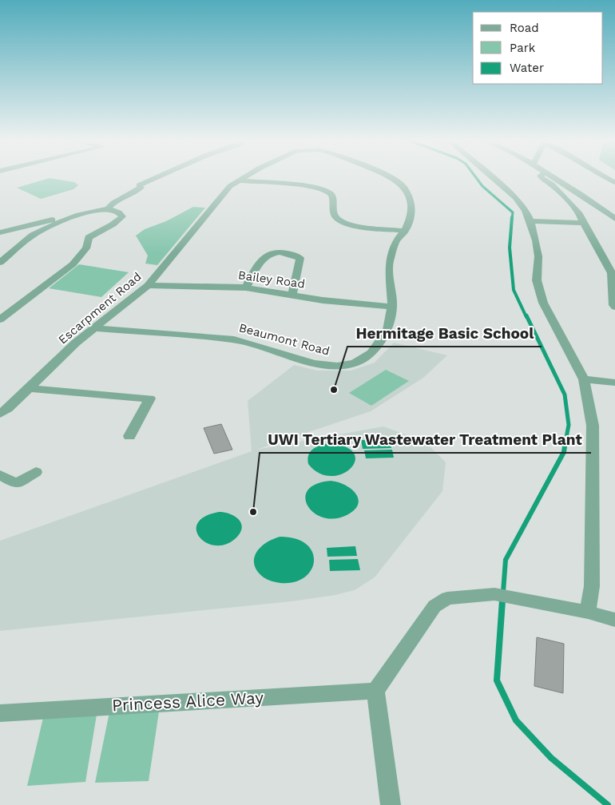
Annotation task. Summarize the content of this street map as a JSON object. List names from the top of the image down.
{
  "streets": {
    "street": [
      "Bailey Road",
      "Escarpment Road",
      "Beaumont Road",
      "Princess Alice Way"
    ]
  },
  "crossings": [
    ["Bailey Road", "Escarpment Road"],
    ["Bailey Road", "Beaumont Road"],
    ["Escarpment Road", "Beaumont Road"]
  ],
  "places": ["Hermitage Basic School", "UWI Tertiary Wastewater Treatment Plant"],
  "legend": ["Road", "Park", "Water"]
}
